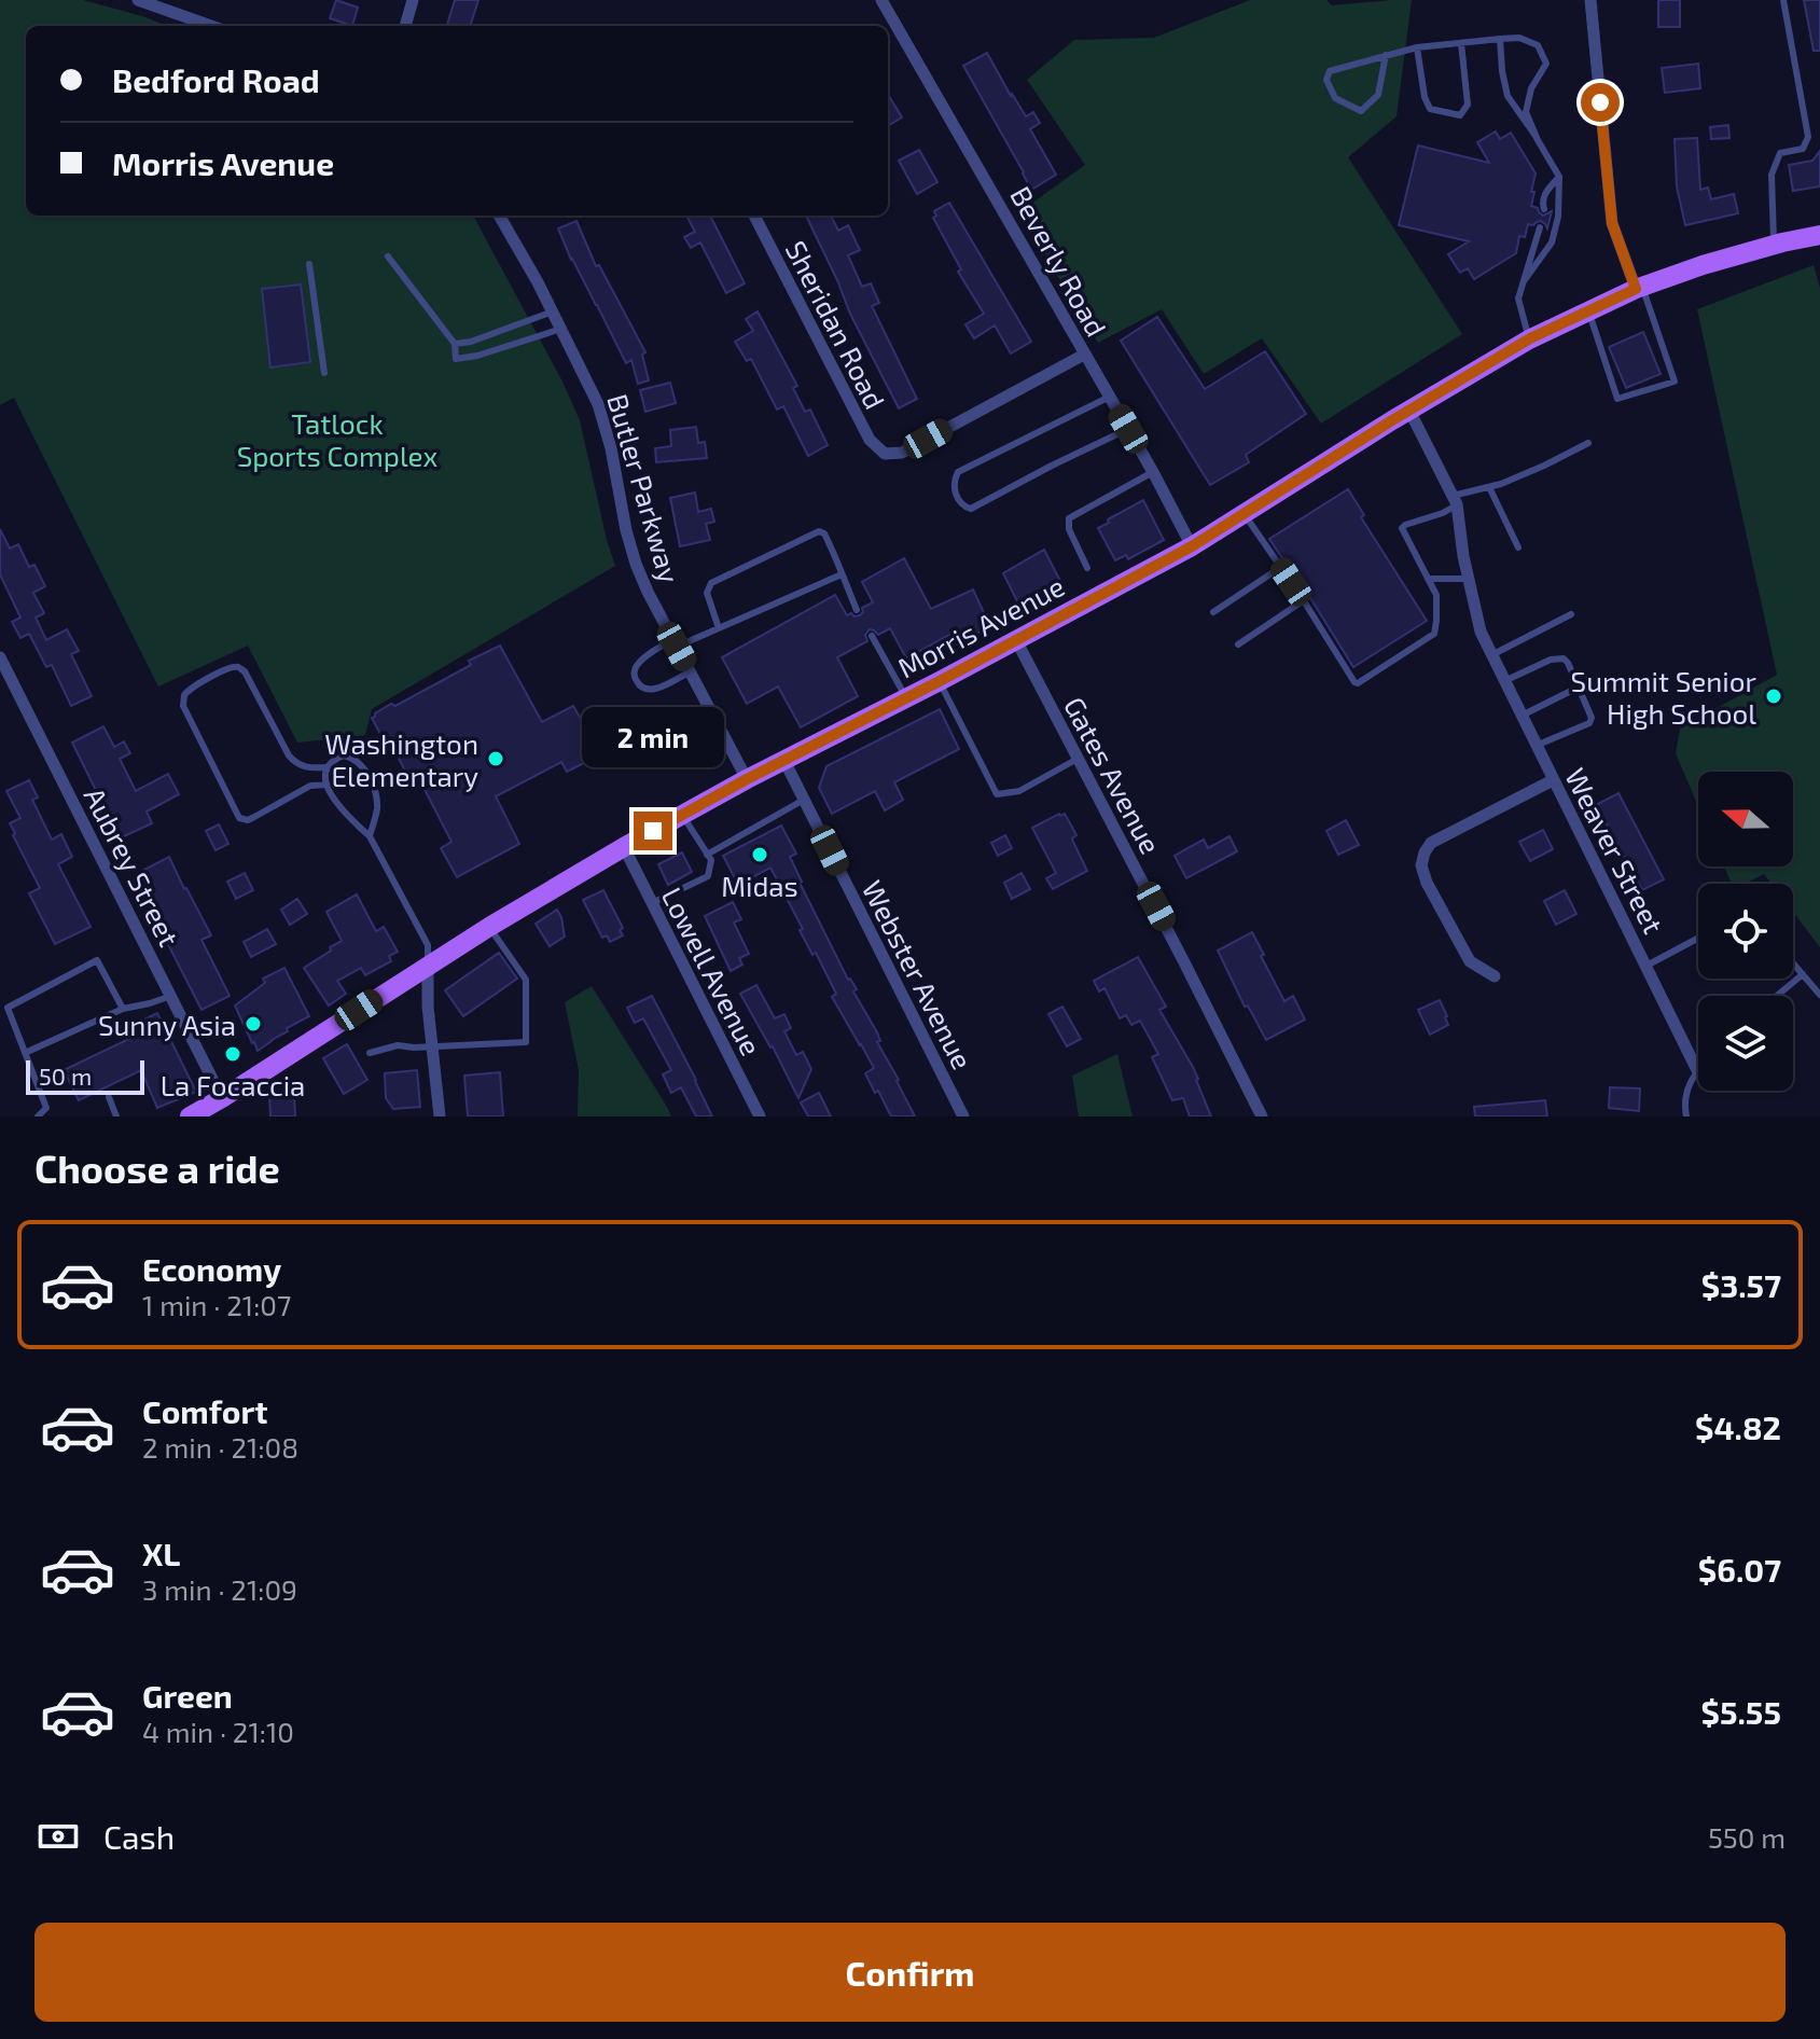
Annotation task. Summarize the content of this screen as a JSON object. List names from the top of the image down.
{
  "streets": {
    "main road": ["Morris Avenue"],
    "street": [
      "Beverly Road",
      "Sheridan Road",
      "Butler Parkway",
      "Gates Avenue",
      "Weaver Street",
      "Aubrey Street",
      "Lowell Avenue",
      "Webster Avenue"
    ]
  },
  "crossings": [
    ["Beverly Road", "Sheridan Road"],
    ["Beverly Road", "Morris Avenue"],
    ["Butler Parkway", "Morris Avenue"],
    ["Morris Avenue", "Gates Avenue"],
    ["Morris Avenue", "Weaver Street"],
    ["Morris Avenue", "Aubrey Street"],
    ["Morris Avenue", "Lowell Avenue"],
    ["Morris Avenue", "Webster Avenue"]
  ],
  "parks": ["Tatlock Sports Complex"],
  "places": [
    "Summit Senior High School",
    "Washington Elementary",
    "Midas",
    "Sunny Asia",
    "La Focaccia"
  ],
  "scale_bar": "50 m",
  "north": "left",
  "page": {
    "banner": ["Bedford Road", "Morris Avenue"],
    "bubble": "2 min",
    "scale": "50 m",
    "heading": "Choose a ride",
    "list": [
      {
        "name": "Economy",
        "note": "1 min · 21:07",
        "value": "$3.57"
      },
      {
        "name": "Comfort",
        "note": "2 min · 21:08",
        "value": "$4.82"
      },
      {
        "name": "XL",
        "note": "3 min · 21:09",
        "value": "$6.07"
      },
      {
        "name": "Green",
        "note": "4 min · 21:10",
        "value": "$5.55"
      }
    ],
    "pay": ["Cash", "550 m"],
    "buttons": "Confirm"
  }
}
